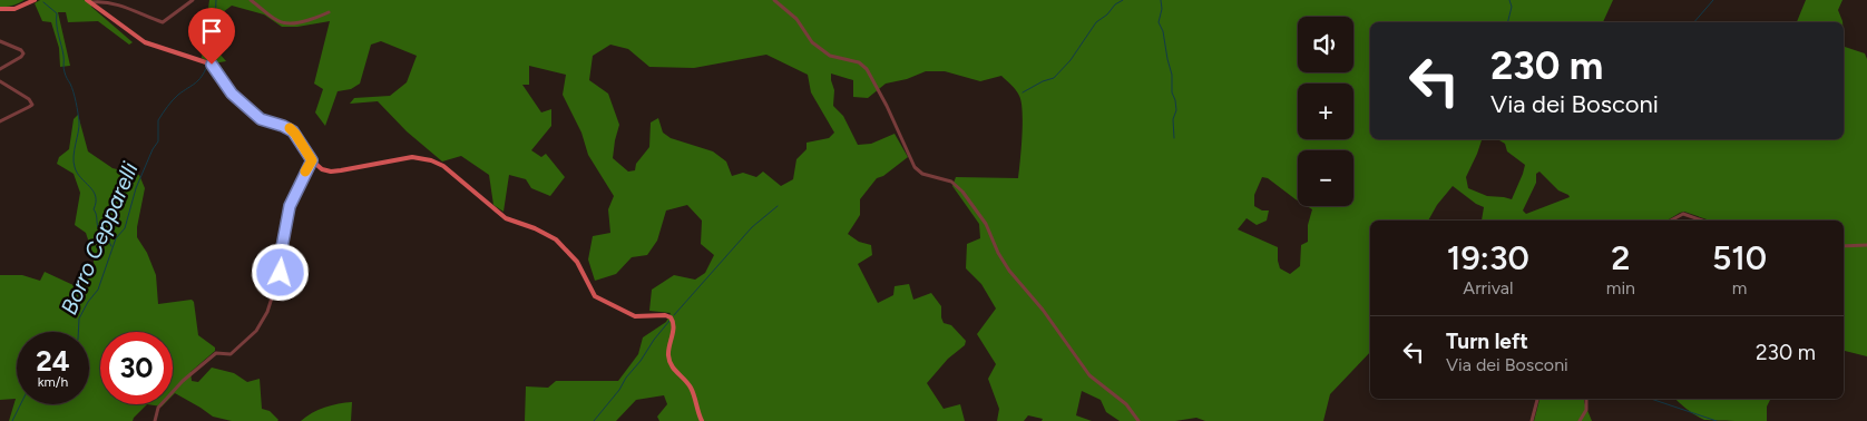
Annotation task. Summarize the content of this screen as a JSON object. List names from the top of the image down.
{
  "water": ["Borro Cepparelli"],
  "page": {
    "map_buttons": ["+", "−"],
    "turn": ["230 m", "Via dei Bosconi"],
    "eta": [
      "19:30",
      "Arrival",
      "2",
      "min",
      "510",
      "m"
    ],
    "list": [
      {
        "name": "Turn left",
        "note": "Via dei Bosconi",
        "value": "230 m"
      }
    ],
    "speed": "24 km/h",
    "limit": "30"
  }
}
